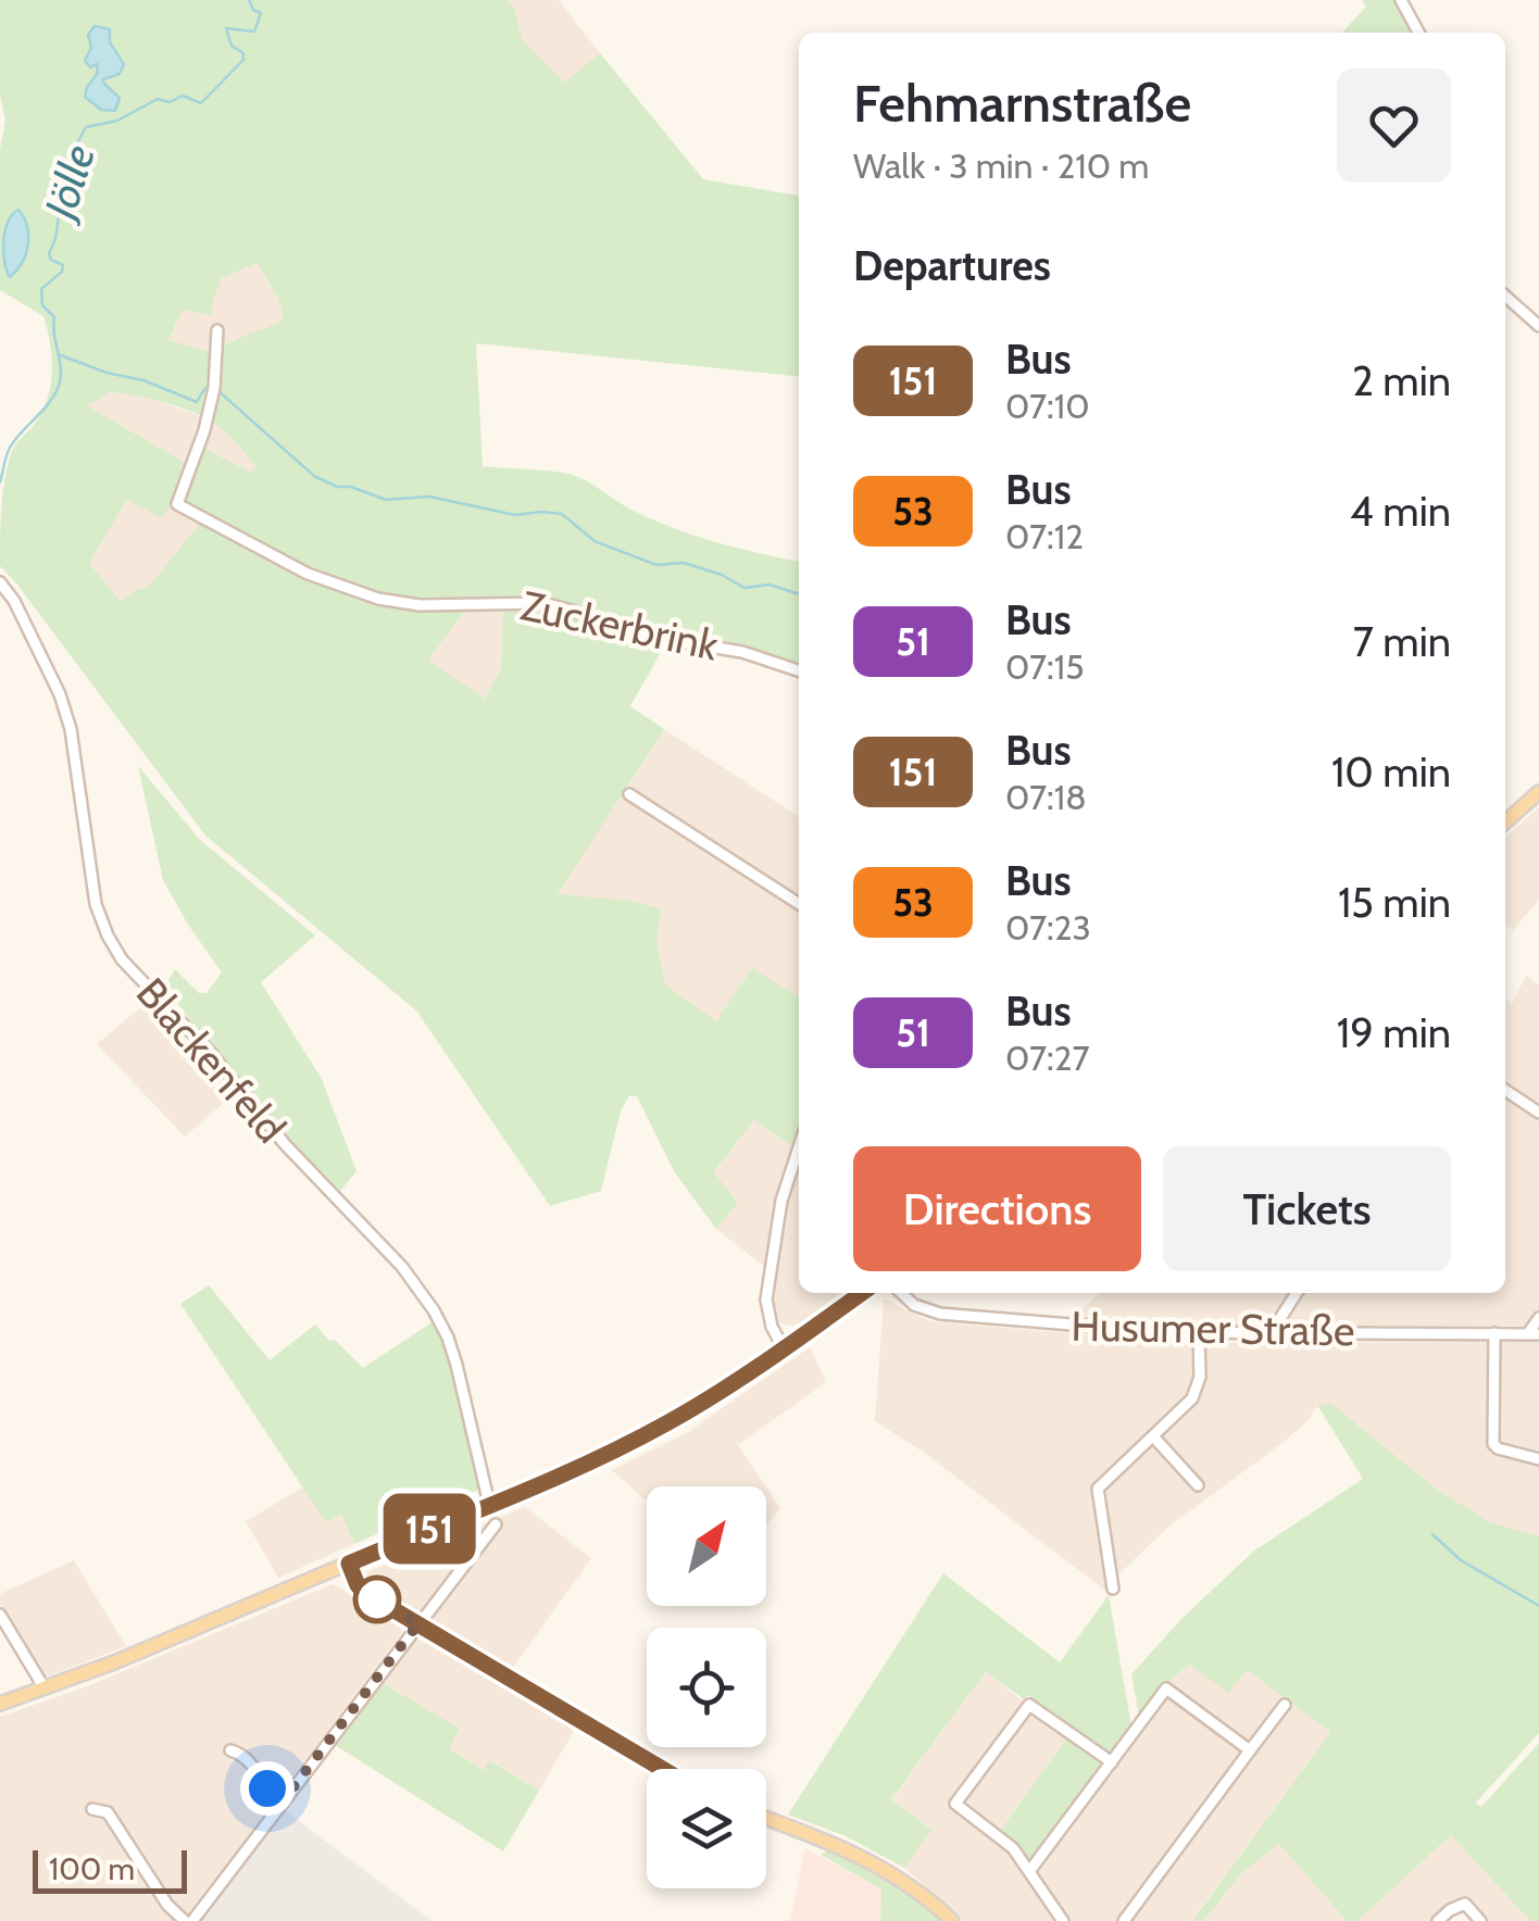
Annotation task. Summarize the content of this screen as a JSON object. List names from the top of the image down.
{
  "streets": {
    "street": ["Zuckerbrink", "Blackenfeld", "Husumer Straße"]
  },
  "water": ["Jölle"],
  "lines": ["bus line 151"],
  "scale_bar": "100 m",
  "north": "top right",
  "page": {
    "on_map": "151",
    "heading": [
      ["Fehmarnstraße", "Walk · 3 min · 210 m"],
      "Departures"
    ],
    "list": [
      {
        "mark": "151",
        "name": "Bus",
        "note": "07:10",
        "value": "2 min"
      },
      {
        "mark": "53",
        "name": "Bus",
        "note": "07:12",
        "value": "4 min"
      },
      {
        "mark": "51",
        "name": "Bus",
        "note": "07:15",
        "value": "7 min"
      },
      {
        "mark": "151",
        "name": "Bus",
        "note": "07:18",
        "value": "10 min"
      },
      {
        "mark": "53",
        "name": "Bus",
        "note": "07:23",
        "value": "15 min"
      },
      {
        "mark": "51",
        "name": "Bus",
        "note": "07:27",
        "value": "19 min"
      }
    ],
    "buttons": ["Directions", "Tickets"],
    "scale": "100 m"
  }
}
